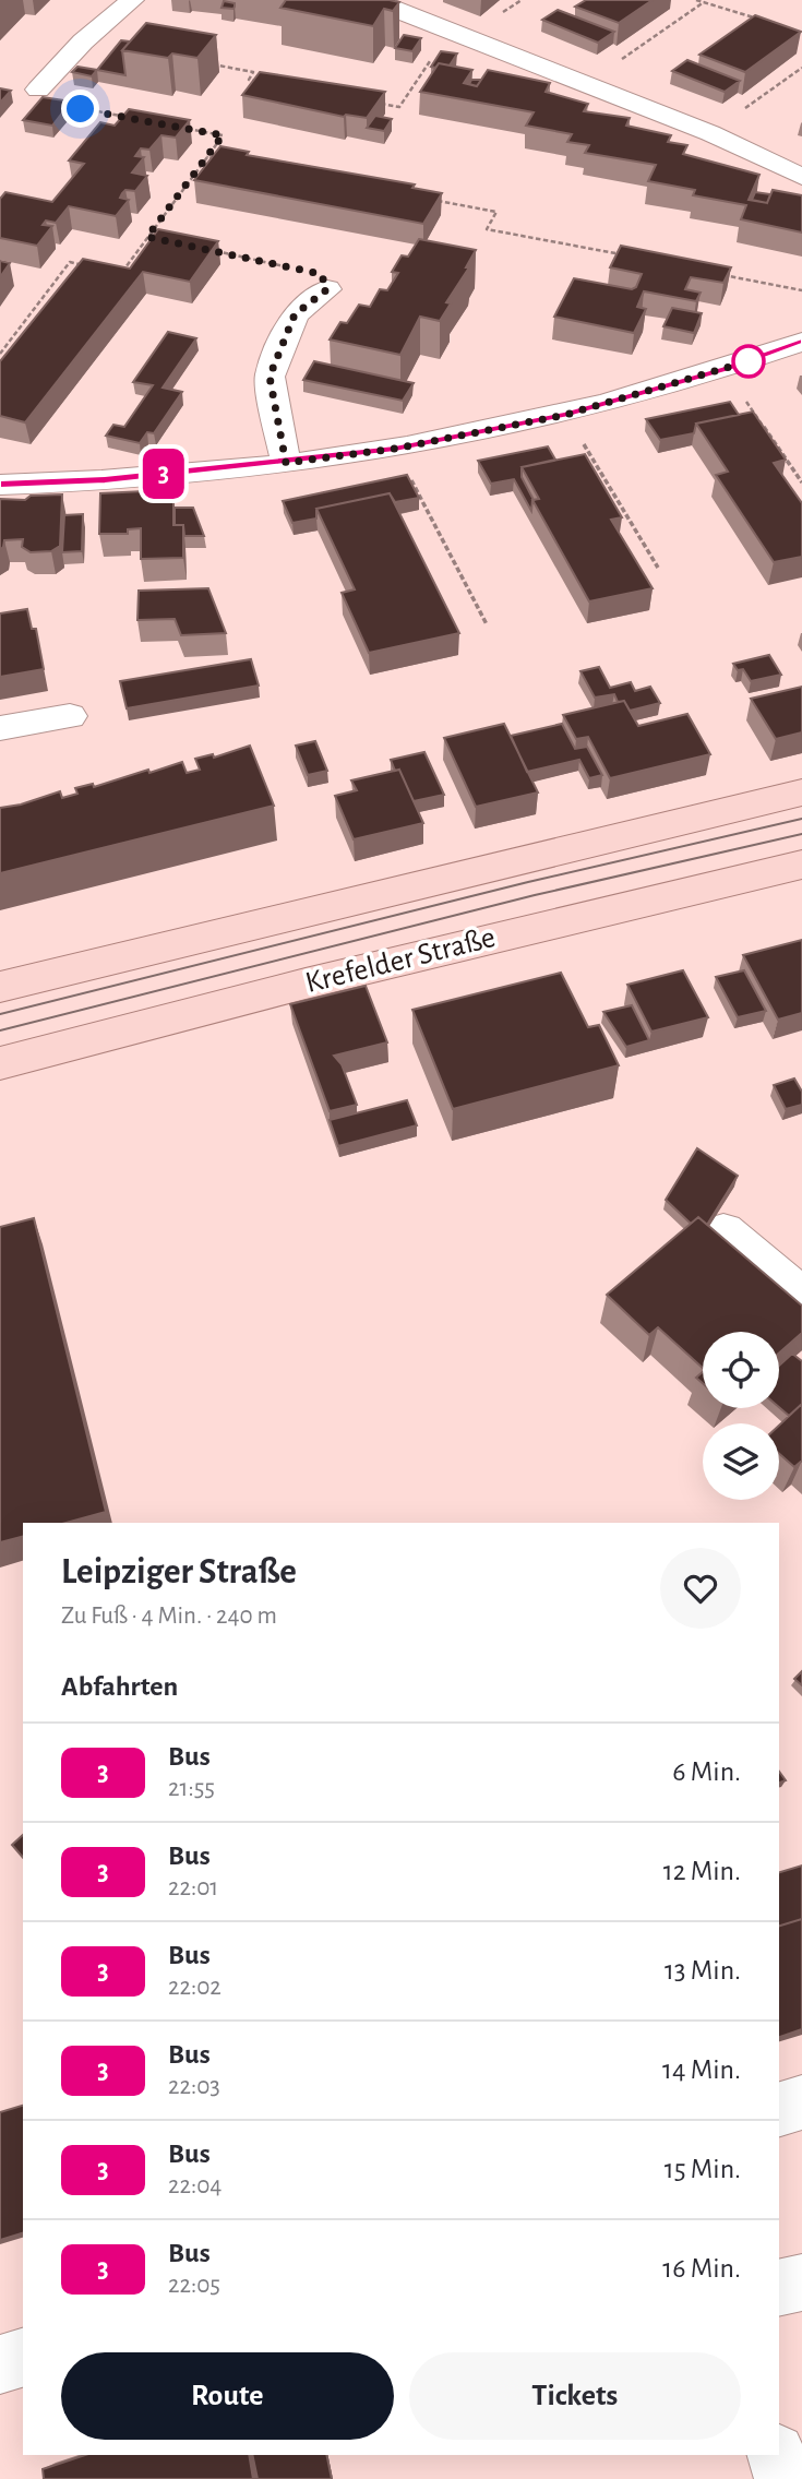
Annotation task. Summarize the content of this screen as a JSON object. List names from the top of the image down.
{
  "streets": {
    "main road": ["Krefelder Straße"]
  },
  "lines": ["bus line 3"],
  "page": {
    "on_map": "3",
    "heading": [
      ["Leipziger Straße", "Zu Fuß · 4 Min. · 240 m"],
      "Abfahrten"
    ],
    "list": [
      {
        "mark": "3",
        "name": "Bus",
        "note": "21:55",
        "value": "6 Min."
      },
      {
        "mark": "3",
        "name": "Bus",
        "note": "22:01",
        "value": "12 Min."
      },
      {
        "mark": "3",
        "name": "Bus",
        "note": "22:02",
        "value": "13 Min."
      },
      {
        "mark": "3",
        "name": "Bus",
        "note": "22:03",
        "value": "14 Min."
      },
      {
        "mark": "3",
        "name": "Bus",
        "note": "22:04",
        "value": "15 Min."
      },
      {
        "mark": "3",
        "name": "Bus",
        "note": "22:05",
        "value": "16 Min."
      }
    ],
    "buttons": ["Route", "Tickets"]
  }
}
